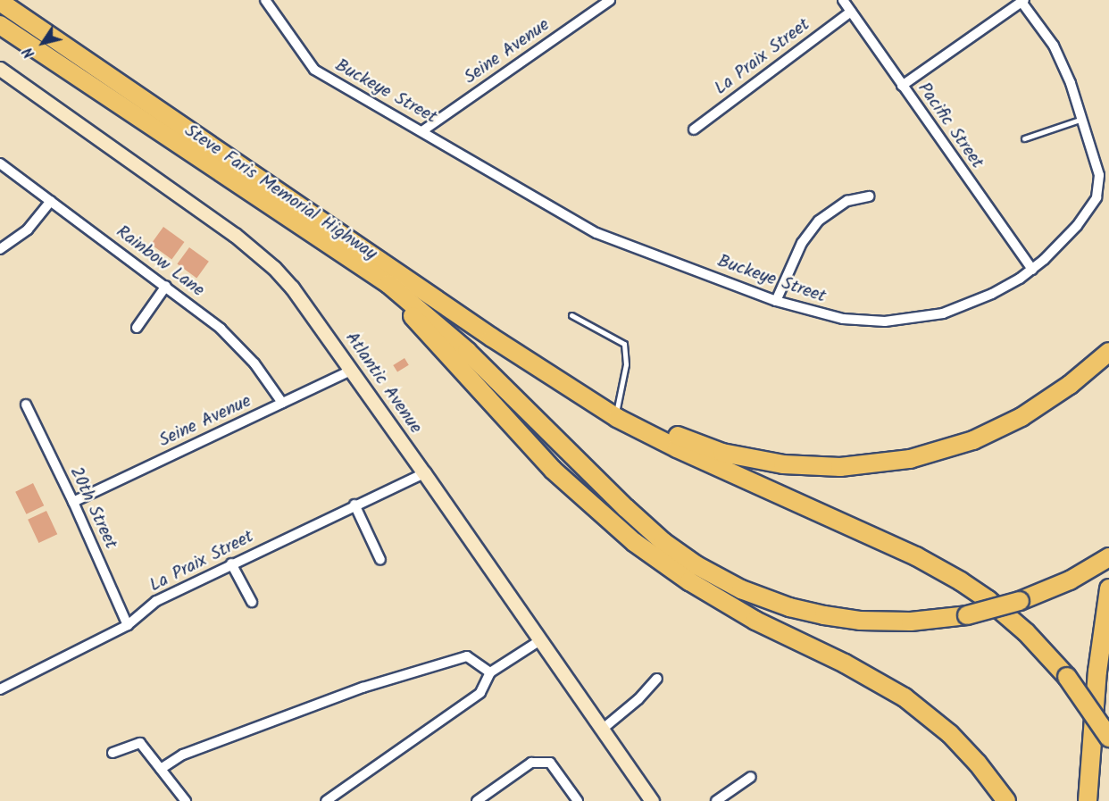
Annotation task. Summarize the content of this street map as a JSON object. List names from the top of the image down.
{
  "streets": {
    "highway": ["Steve Faris Memorial Highway"],
    "street": [
      "Seine Avenue",
      "La Praix Street",
      "Buckeye Street",
      "Pacific Street",
      "Rainbow Lane",
      "Atlantic Avenue",
      "20th Street"
    ]
  },
  "crossings": [
    ["Seine Avenue", "Buckeye Street"],
    ["Seine Avenue", "Rainbow Lane"],
    ["Seine Avenue", "Atlantic Avenue"],
    ["Seine Avenue", "20th Street"],
    ["La Praix Street", "Pacific Street"],
    ["La Praix Street", "Atlantic Avenue"],
    ["La Praix Street", "20th Street"],
    ["Buckeye Street", "Pacific Street"]
  ],
  "north": "bottom left"
}
